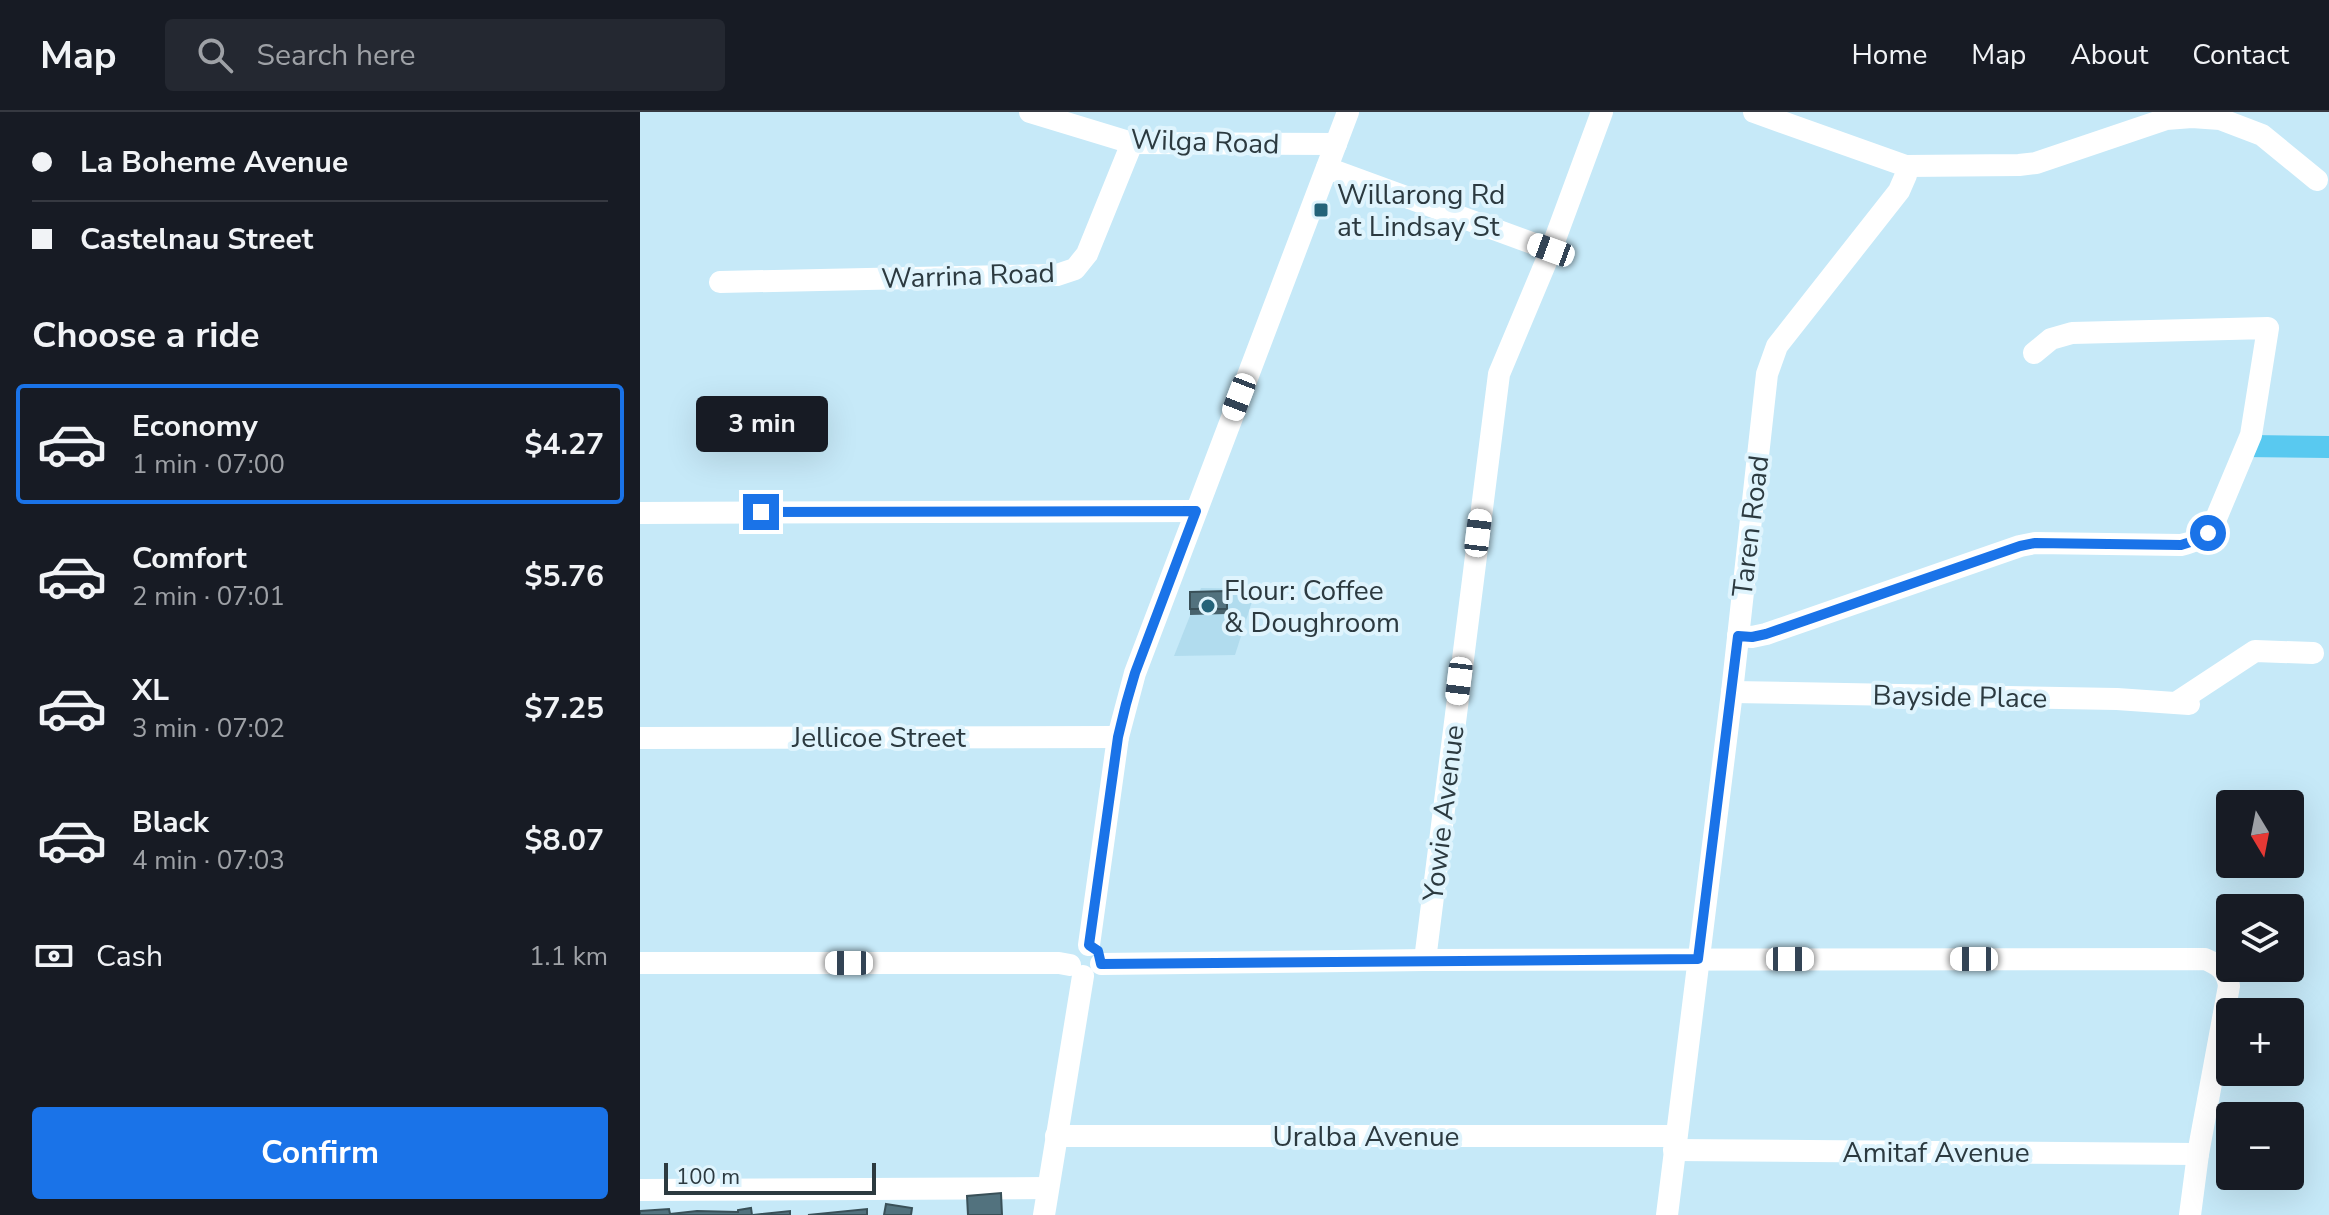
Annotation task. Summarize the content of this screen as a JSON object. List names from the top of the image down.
{
  "streets": {
    "street": [
      "Wilga Road",
      "Warrina Road",
      "Taren Road",
      "Bayside Place",
      "Jellicoe Street",
      "Yowie Avenue",
      "Uralba Avenue",
      "Amitaf Avenue"
    ]
  },
  "crossings": [
    ["Wilga Road", "Warrina Road"],
    ["Taren Road", "Bayside Place"],
    ["Taren Road", "Uralba Avenue"],
    ["Taren Road", "Amitaf Avenue"],
    ["Uralba Avenue", "Amitaf Avenue"]
  ],
  "places": {
    "transit": ["Willarong Rd at Lindsay St"],
    "other": ["Flour: Coffee & Doughroom"]
  },
  "scale_bar": "100 m",
  "north": "bottom",
  "page": {
    "header": "Map",
    "search": "Search here",
    "nav": [
      "Home",
      "Map",
      "About",
      "Contact"
    ],
    "banner": ["La Boheme Avenue", "Castelnau Street"],
    "heading": "Choose a ride",
    "list": [
      {
        "name": "Economy",
        "note": "1 min · 07:00",
        "value": "$4.27"
      },
      {
        "name": "Comfort",
        "note": "2 min · 07:01",
        "value": "$5.76"
      },
      {
        "name": "XL",
        "note": "3 min · 07:02",
        "value": "$7.25"
      },
      {
        "name": "Black",
        "note": "4 min · 07:03",
        "value": "$8.07"
      }
    ],
    "bubble": "3 min",
    "map_buttons": ["+", "−"],
    "pay": ["Cash", "1.1 km"],
    "buttons": "Confirm",
    "scale": "100 m"
  }
}
